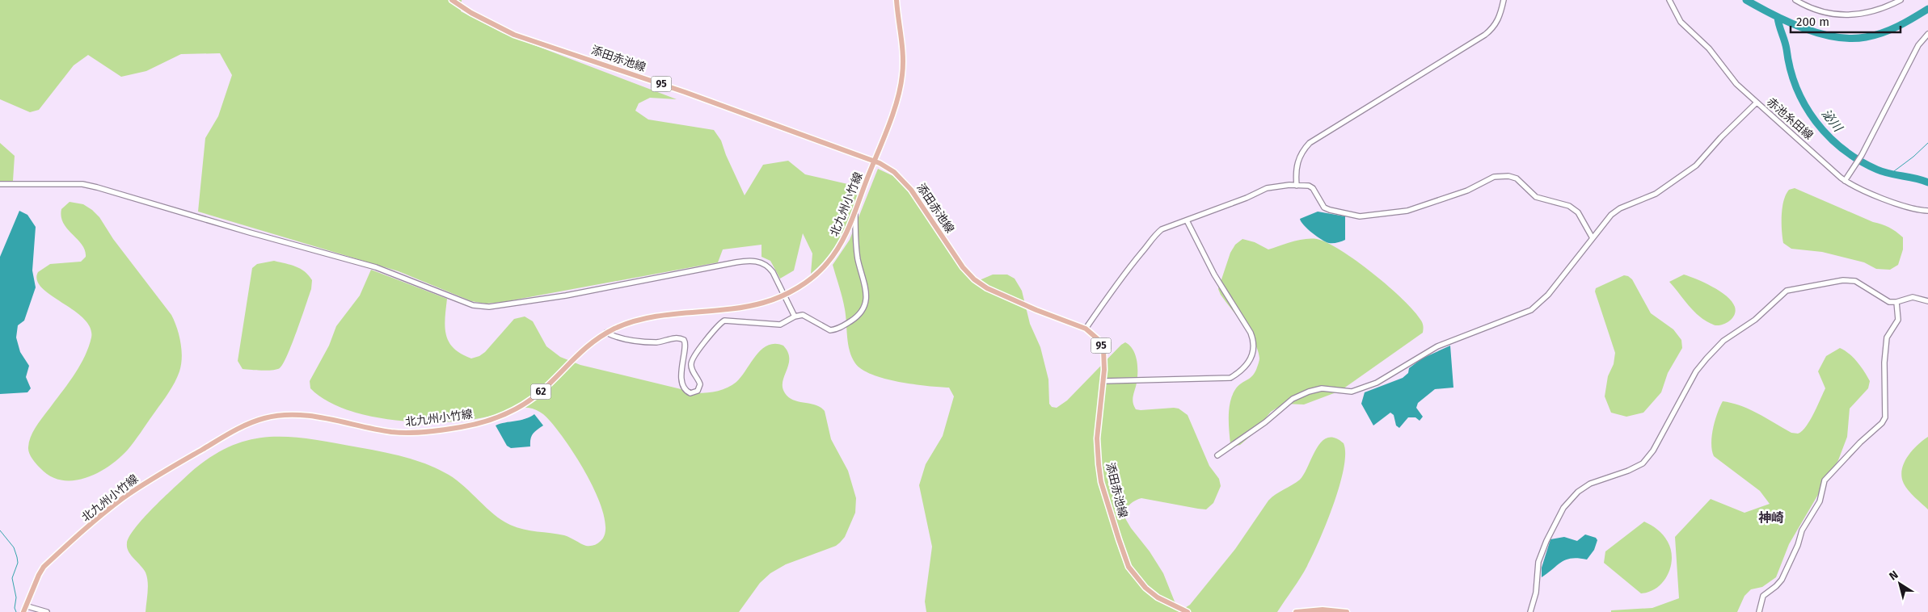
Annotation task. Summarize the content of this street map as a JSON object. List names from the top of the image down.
{
  "streets": {
    "main road": [
      "添田赤池線",
      "95",
      "北九州小竹線",
      "62"
    ],
    "street": ["赤池糸田線"]
  },
  "crossings": [
    ["添田赤池線", "北九州小竹線"]
  ],
  "districts": ["神崎"],
  "water": ["泌川"],
  "scale_bar": "200 m",
  "north": "top left"
}
